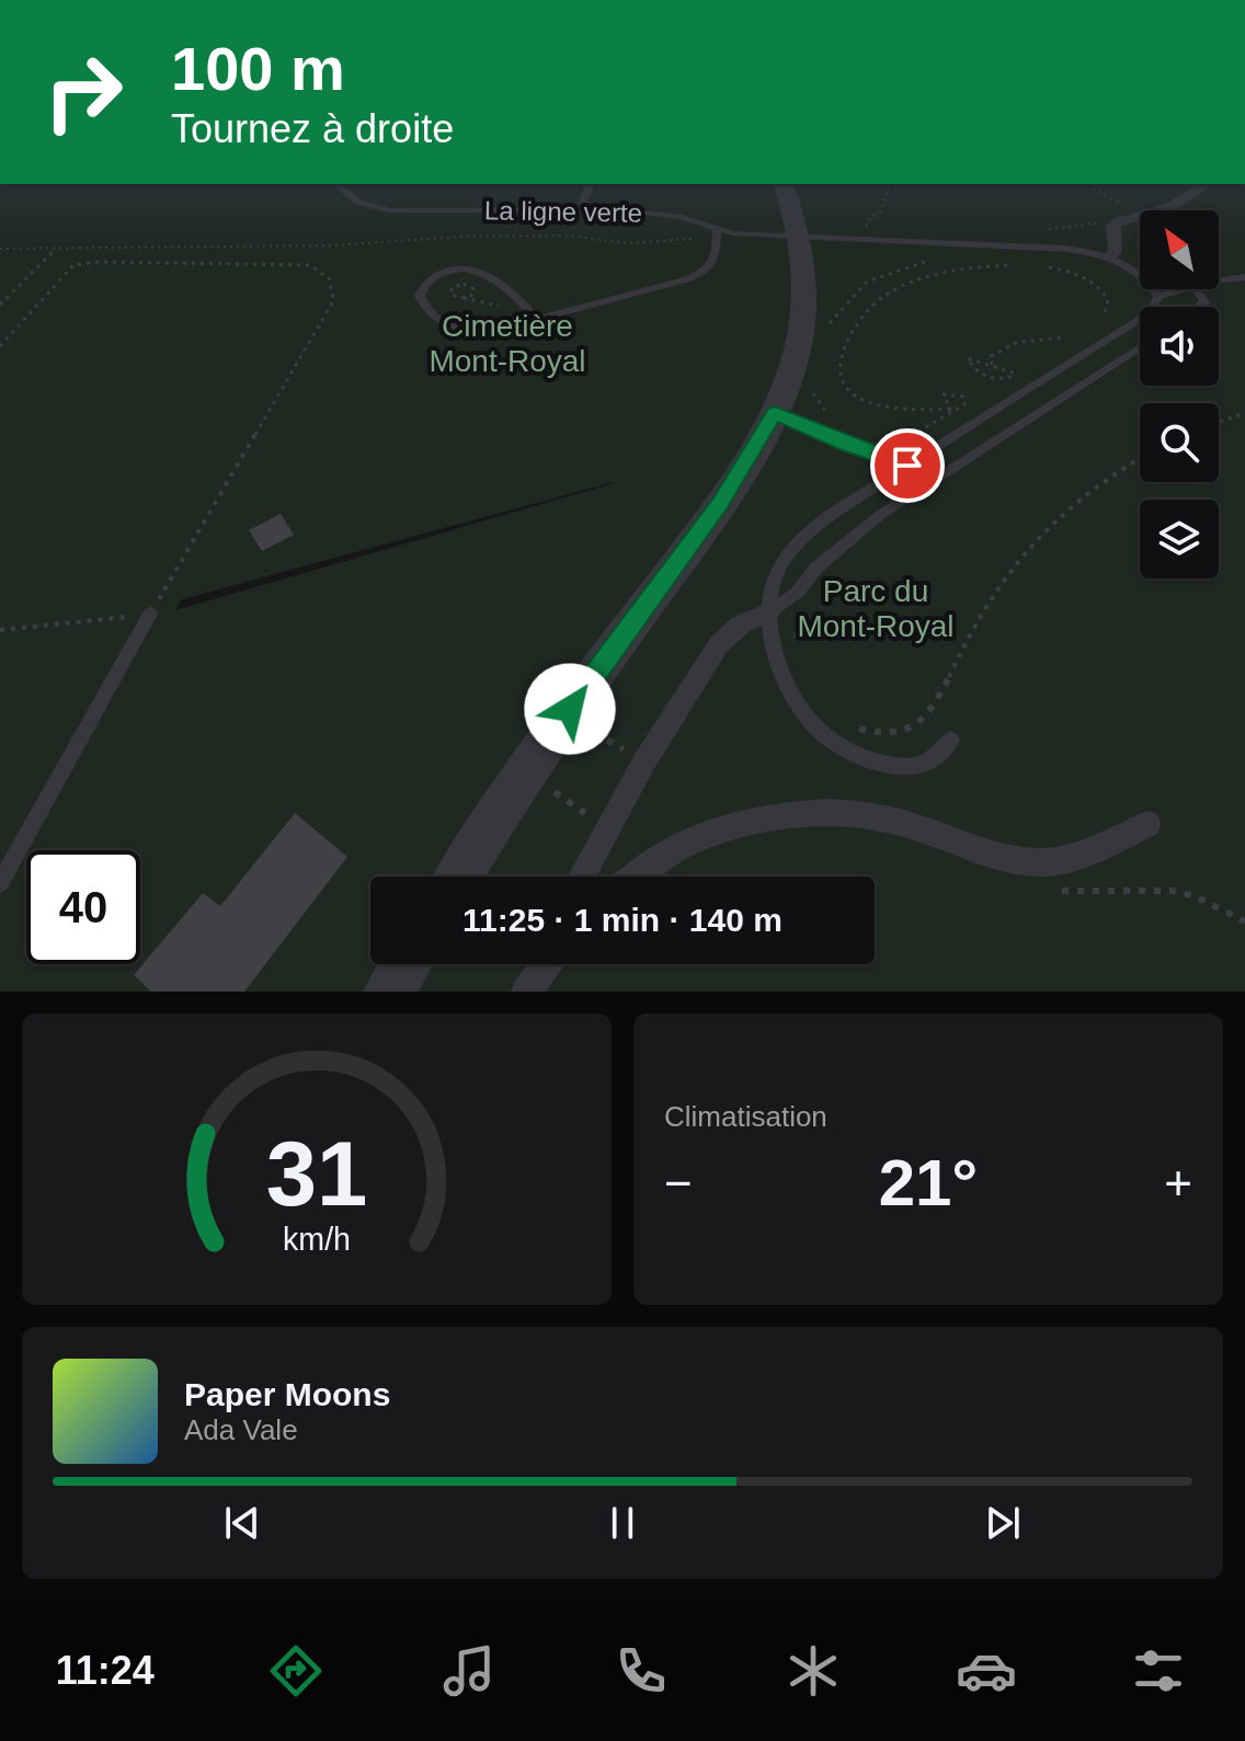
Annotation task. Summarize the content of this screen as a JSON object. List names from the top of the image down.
{
  "streets": {
    "lane": ["La ligne verte"]
  },
  "parks": ["Cimetière Mont-Royal", "Parc du Mont-Royal"],
  "north": "top left",
  "page": {
    "turn": ["100 m", "Tournez à droite"],
    "limit": "40",
    "trip": "11:25 · 1 min · 140 m",
    "tile": "Climatisation",
    "heat": ["−", "21°", "+"],
    "song": ["Paper Moons", "Ada Vale"],
    "tabs": "11:24",
    "gauge": ["31", "km/h"]
  }
}
